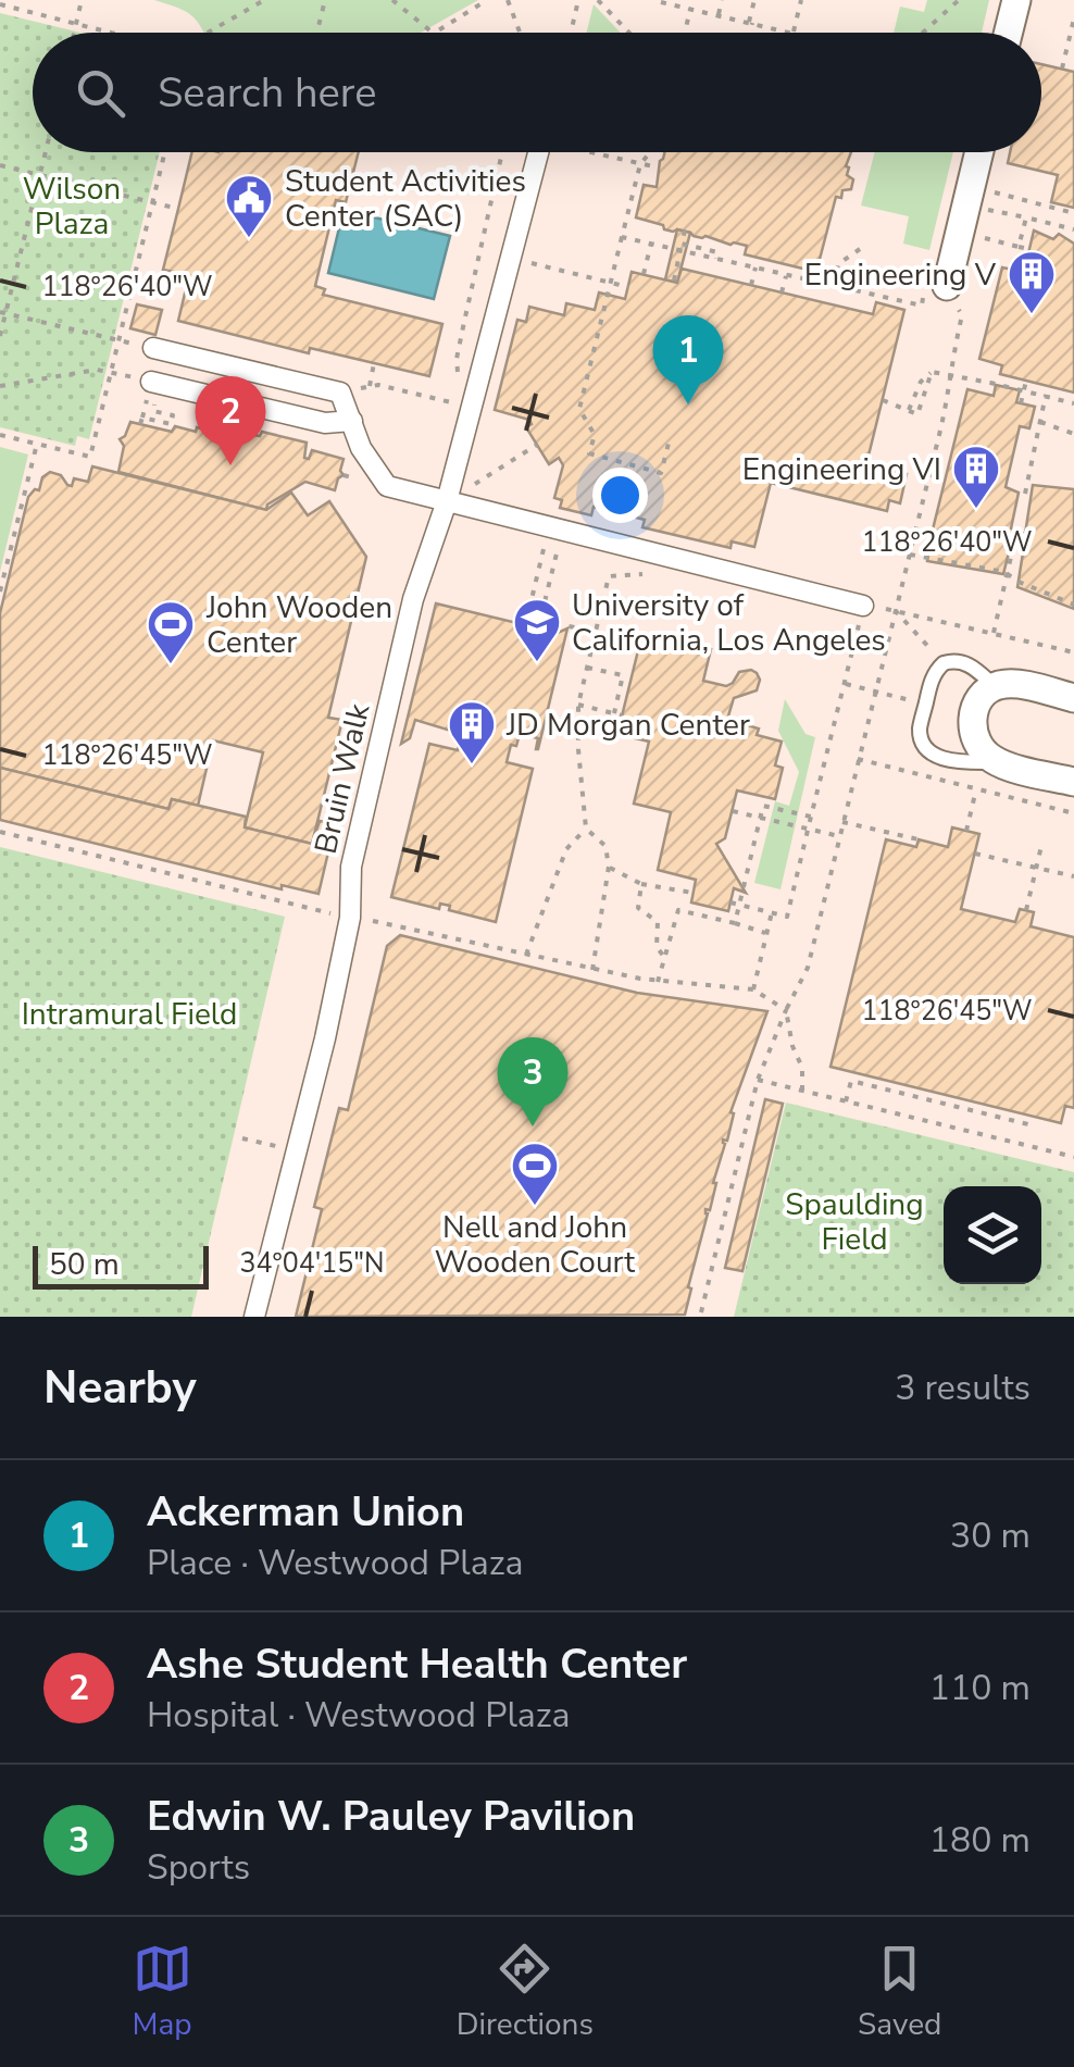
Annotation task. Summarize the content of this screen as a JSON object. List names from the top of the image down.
{
  "streets": {
    "street": ["Bruin Walk"]
  },
  "parks": ["Wilson Plaza", "Intramural Field", "Spaulding Field"],
  "places": {
    "public building": ["Student Activities Center (SAC)"],
    "building": ["Engineering V", "Engineering VI", "JD Morgan Center"],
    "school or university": ["University of California, Los Angeles"],
    "sports": ["John Wooden Center", "Nell and John Wooden Court"]
  },
  "scale_bar": "50 m",
  "page": {
    "search": "Search here",
    "pins": ["1", "2", "3"],
    "scale": "50 m",
    "heading": ["Nearby", "3 results"],
    "list": [
      {
        "mark": "1",
        "name": "Ackerman Union",
        "note": "Place · Westwood Plaza",
        "value": "30 m"
      },
      {
        "mark": "2",
        "name": "Ashe Student Health Center",
        "note": "Hospital · Westwood Plaza",
        "value": "110 m"
      },
      {
        "mark": "3",
        "name": "Edwin W. Pauley Pavilion",
        "note": "Sports",
        "value": "180 m"
      }
    ],
    "nav": ["Map", "Directions", "Saved"]
  },
  "coordinates": ["118°26'40\"W", "118°26'45\"W", "34°04'15\"N"]
}
